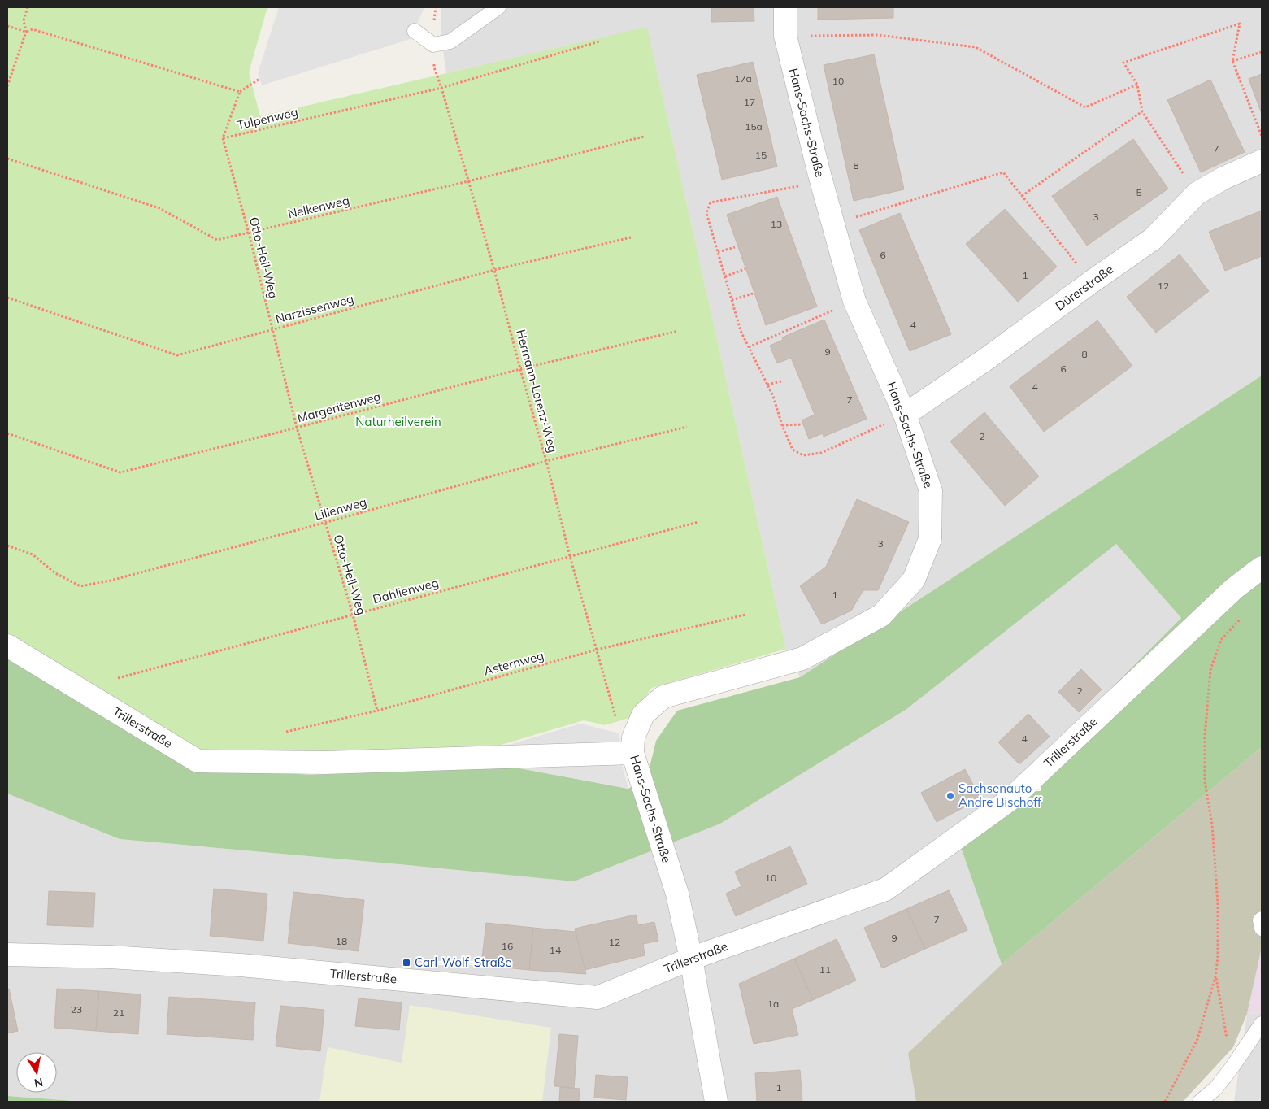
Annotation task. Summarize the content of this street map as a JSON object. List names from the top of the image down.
{
  "streets": {
    "street": ["Hans-Sachs-Straße", "Dürerstraße", "Trillerstraße"],
    "path": [
      "Tulpenweg",
      "Nelkenweg",
      "Otto-Heil-Weg",
      "Narzissenweg",
      "Hermann-Lorenz-Weg",
      "Margeritenweg",
      "Lilienweg",
      "Dahlienweg",
      "Asternweg"
    ]
  },
  "crossings": [
    ["Tulpenweg", "Otto-Heil-Weg"],
    ["Tulpenweg", "Hermann-Lorenz-Weg"],
    ["Hans-Sachs-Straße", "Dürerstraße"],
    ["Hans-Sachs-Straße", "Hermann-Lorenz-Weg"],
    ["Hans-Sachs-Straße", "Trillerstraße"],
    ["Nelkenweg", "Otto-Heil-Weg"],
    ["Nelkenweg", "Hermann-Lorenz-Weg"],
    ["Otto-Heil-Weg", "Narzissenweg"],
    ["Otto-Heil-Weg", "Margeritenweg"],
    ["Otto-Heil-Weg", "Lilienweg"],
    ["Otto-Heil-Weg", "Dahlienweg"],
    ["Otto-Heil-Weg", "Asternweg"],
    ["Narzissenweg", "Hermann-Lorenz-Weg"],
    ["Hermann-Lorenz-Weg", "Margeritenweg"],
    ["Hermann-Lorenz-Weg", "Lilienweg"],
    ["Hermann-Lorenz-Weg", "Dahlienweg"],
    ["Hermann-Lorenz-Weg", "Asternweg"],
    ["Hermann-Lorenz-Weg", "Trillerstraße"]
  ],
  "parks": ["Naturheilverein"],
  "places": {
    "other": ["Sachsenauto - Andre Bischoff"],
    "transit": ["Carl-Wolf-Straße"]
  },
  "house_numbers": [
    "17a",
    "10",
    "17",
    "15a",
    "7",
    "15",
    "8",
    "5",
    "3",
    "13",
    "6",
    "1",
    "12",
    "4",
    "9",
    "8",
    "6",
    "4",
    "7",
    "2",
    "3",
    "1",
    "2",
    "4",
    "10",
    "7",
    "9",
    "18",
    "12",
    "16",
    "14",
    "11",
    "1a",
    "23",
    "21",
    "1"
  ],
  "north": "bottom"
}
